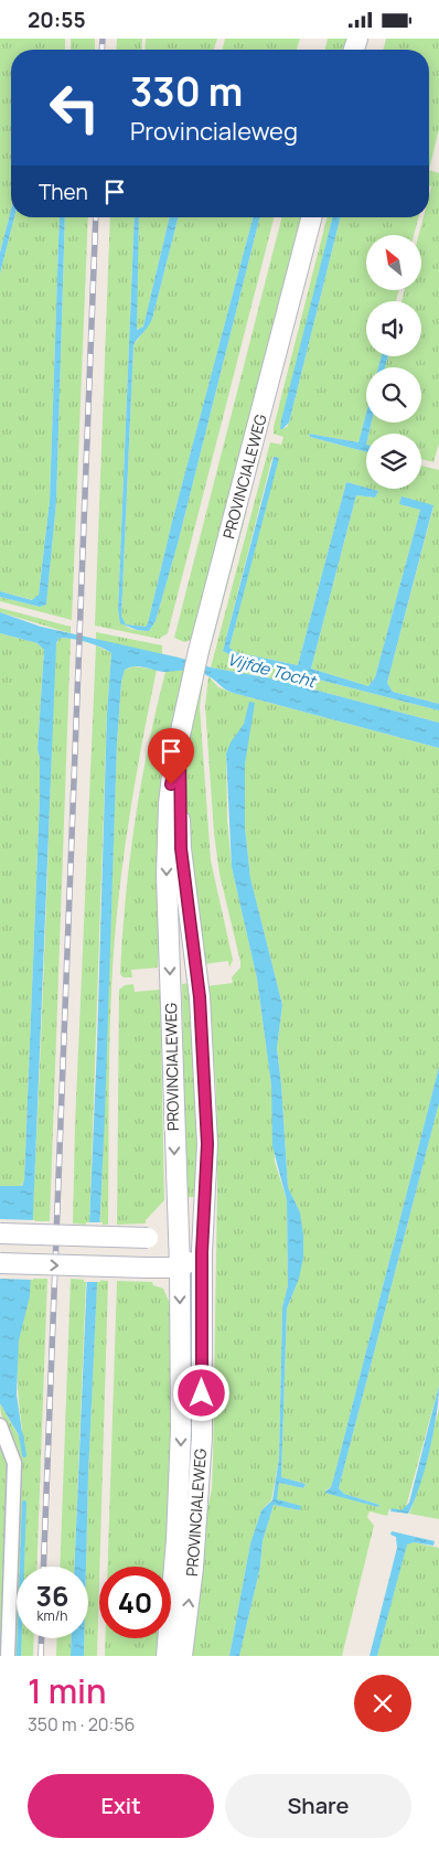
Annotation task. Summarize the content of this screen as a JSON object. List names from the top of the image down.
{
  "streets": {
    "main road": ["PROVINCIALEWEG"]
  },
  "water": ["Vijfde Tocht"],
  "north": "top left",
  "page": {
    "status": "20:55",
    "turn": ["330 m", "Provincialeweg"],
    "then": "Then",
    "speed": "36 km/h",
    "limit": "40",
    "heading": ["1 min", "350 m · 20:56"],
    "buttons": ["Exit", "Share"]
  }
}
